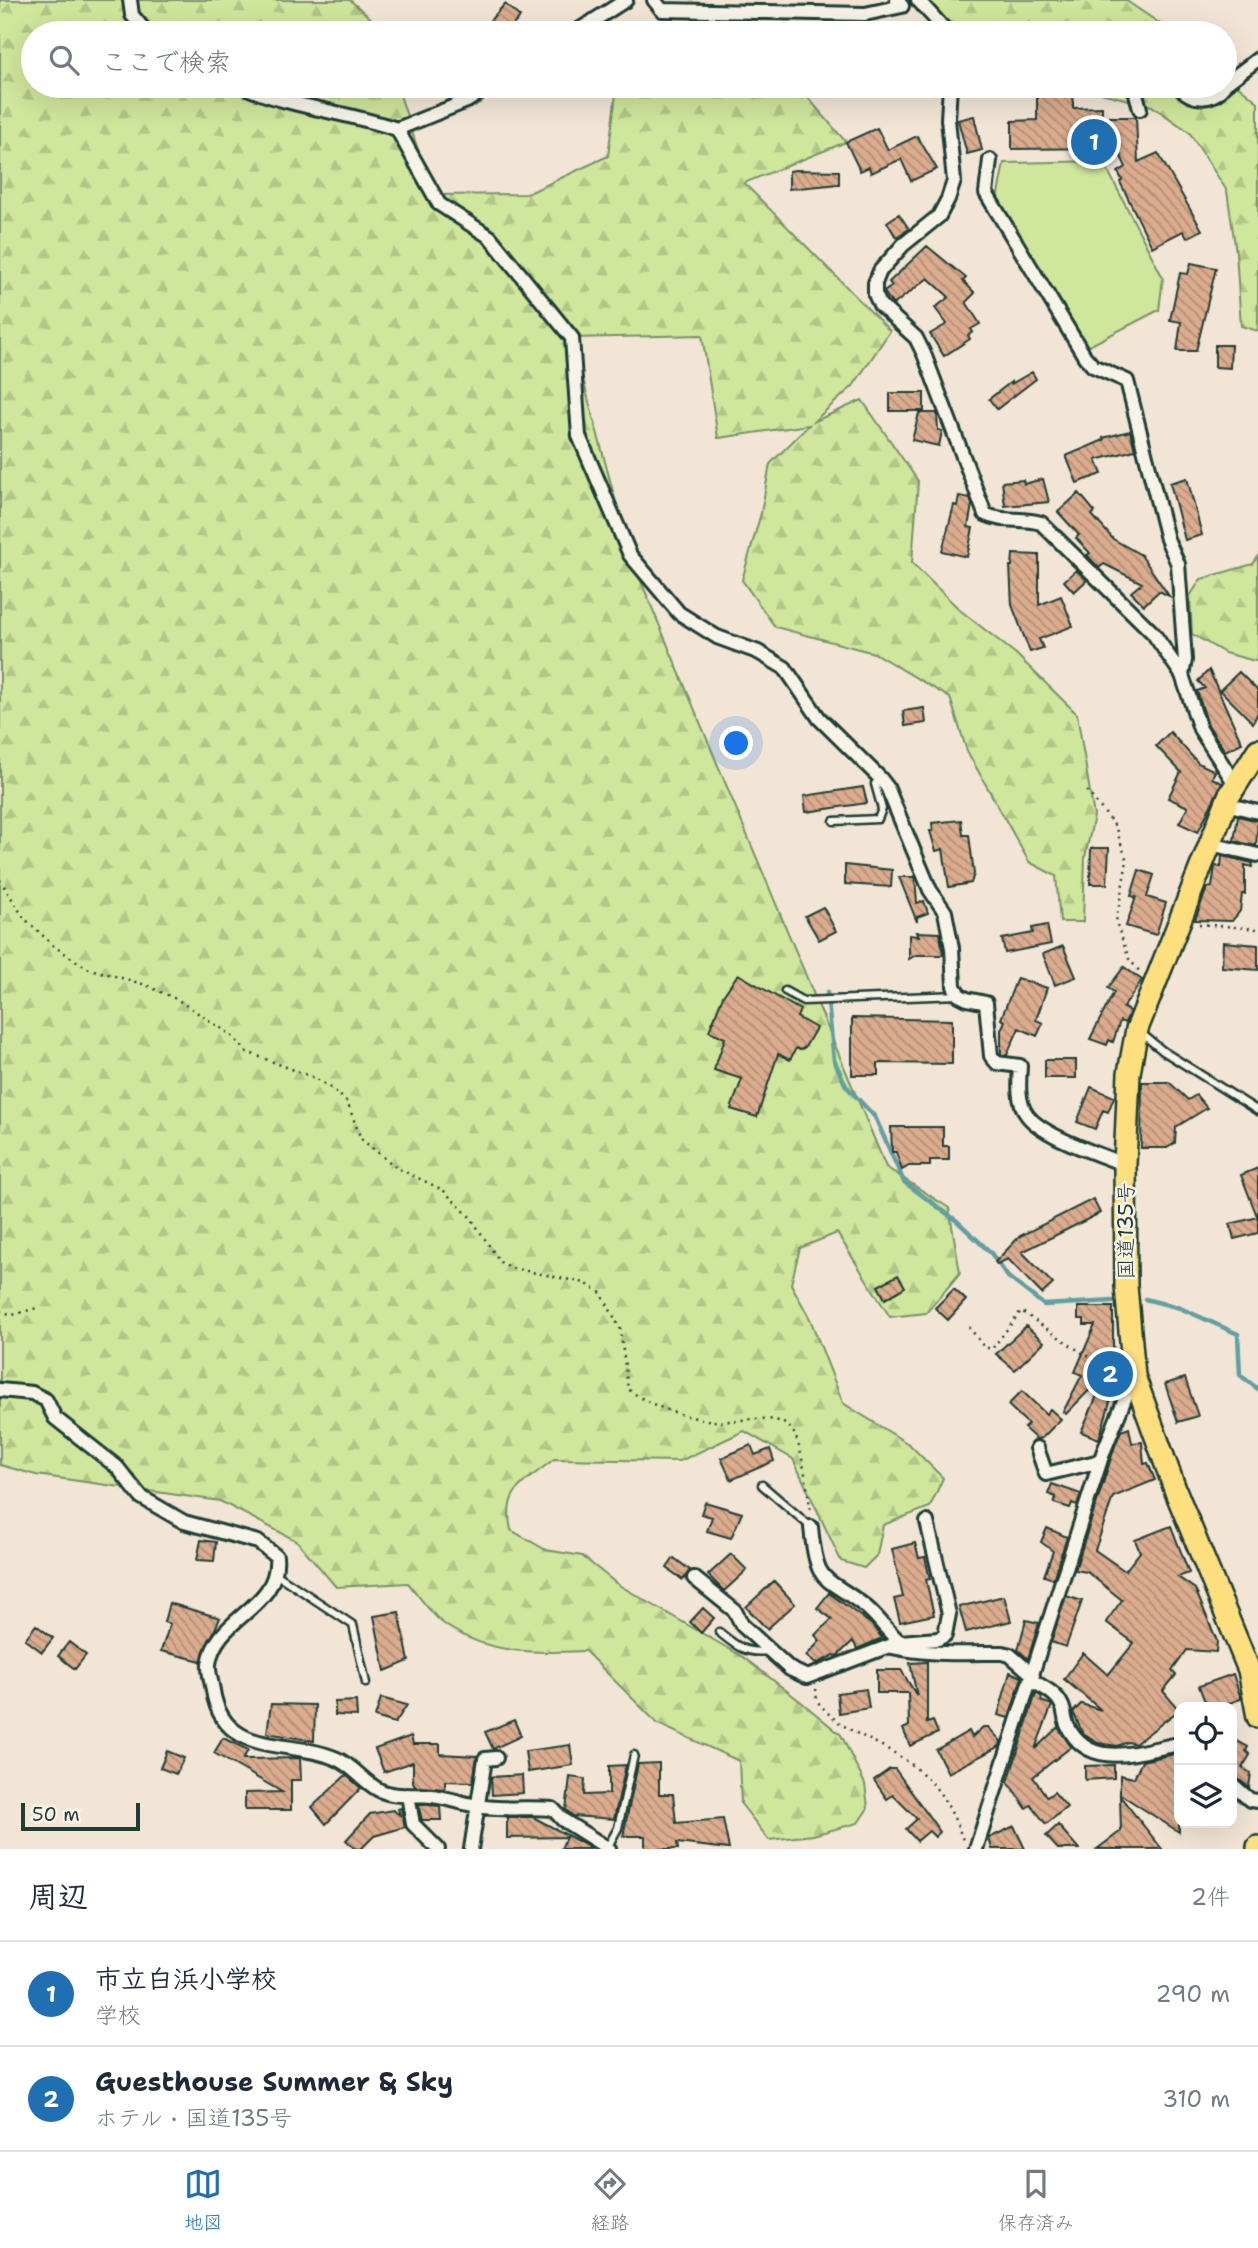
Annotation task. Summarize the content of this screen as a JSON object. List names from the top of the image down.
{
  "streets": {
    "highway": ["国道135号"]
  },
  "scale_bar": "50 m",
  "page": {
    "search": "ここで検索",
    "pins": ["1", "2"],
    "scale": "50 m",
    "heading": ["周辺", "2件"],
    "list": [
      {
        "mark": "1",
        "name": "市立白浜小学校",
        "note": "学校",
        "value": "290 m"
      },
      {
        "mark": "2",
        "name": "Guesthouse Summer & Sky",
        "note": "ホテル · 国道135号",
        "value": "310 m"
      }
    ],
    "nav": ["地図", "経路", "保存済み"]
  }
}
